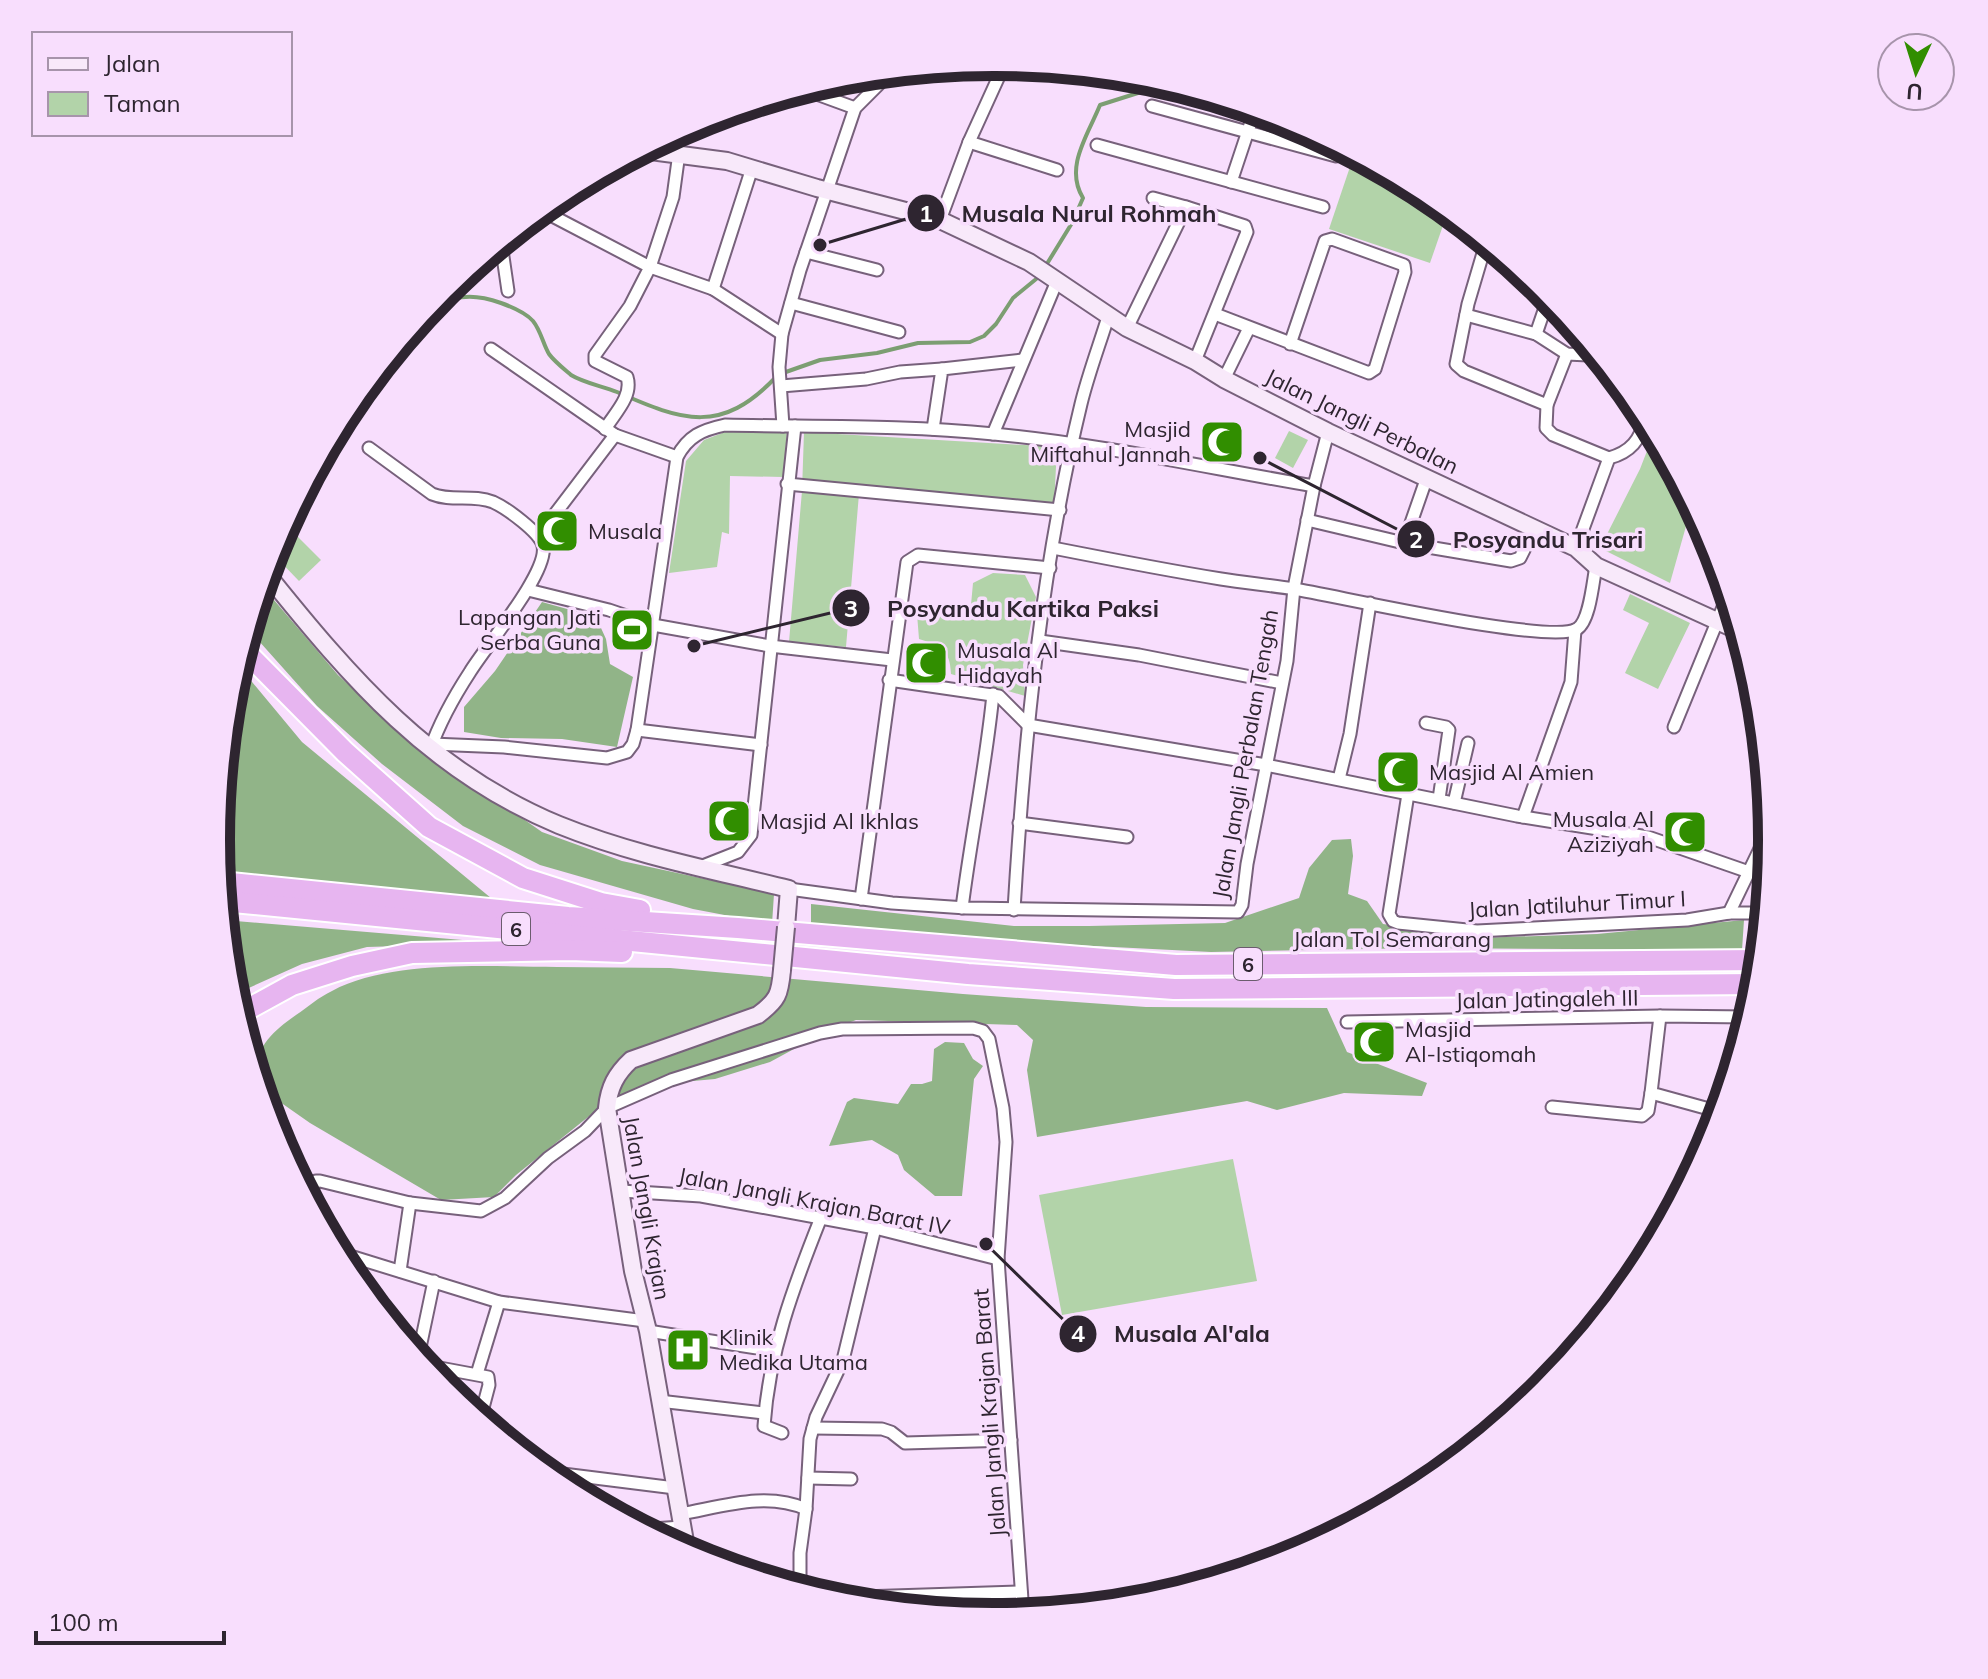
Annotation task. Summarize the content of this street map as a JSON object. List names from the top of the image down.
{
  "streets": {
    "highway": ["6", "Jalan Tol Semarang"],
    "street": [
      "Jalan Jangli Perbalan",
      "Jalan Jangli Perbalan Tengah",
      "Jalan Jatiluhur Timur I",
      "Jalan Jatingaleh III",
      "Jalan Jangli Krajan Barat IV",
      "Jalan Jangli Krajan",
      "Jalan Jangli Krajan Barat"
    ]
  },
  "crossings": [
    ["Jalan Jangli Perbalan", "Jalan Jangli Perbalan Tengah"],
    ["6", "Jalan Tol Semarang"],
    ["Jalan Jangli Krajan Barat IV", "Jalan Jangli Krajan"],
    ["Jalan Jangli Krajan Barat IV", "Jalan Jangli Krajan Barat"],
    ["Jalan Jangli Krajan", "Jalan Jangli Krajan Barat"]
  ],
  "places": {
    "other": [
      "Musala Nurul Rohmah",
      "Posyandu Trisari",
      "Posyandu Kartika Paksi",
      "Musala Al'ala"
    ],
    "mosque": [
      "Masjid Miftahul Jannah",
      "Musala",
      "Musala Al Hidayah",
      "Masjid Al Amien",
      "Masjid Al Ikhlas",
      "Musala Al Aziziyah",
      "Masjid Al-Istiqomah"
    ],
    "sports": ["Lapangan Jati Serba Guna"],
    "hospital": ["Klinik Medika Utama"]
  },
  "legend": ["Jalan", "Taman"],
  "scale_bar": "100 m",
  "north": "bottom"
}
